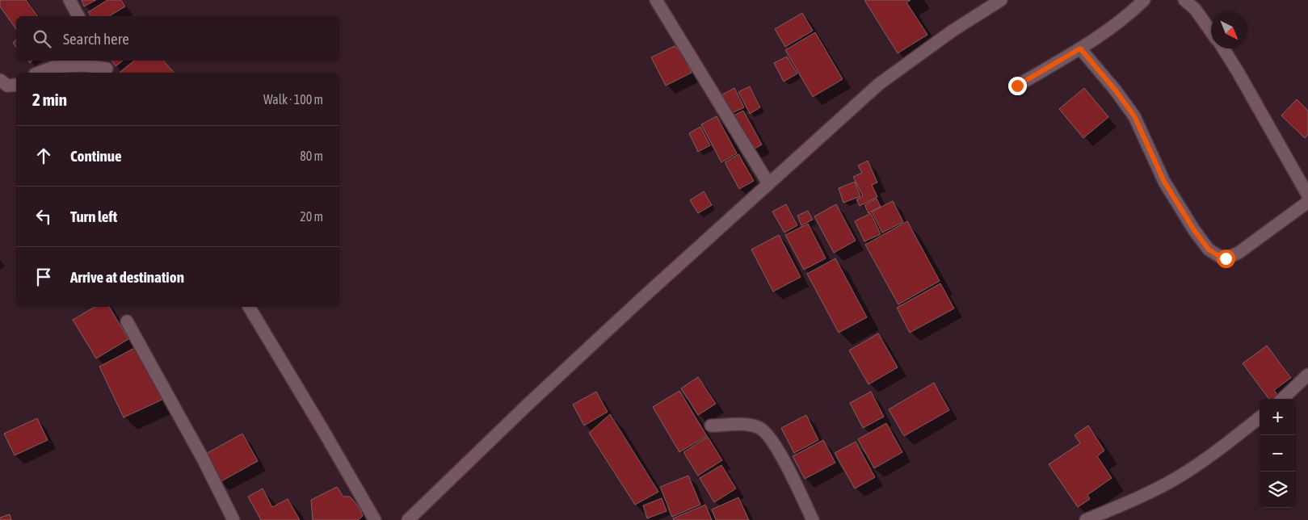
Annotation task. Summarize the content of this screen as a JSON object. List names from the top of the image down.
{
  "north": "bottom right",
  "page": {
    "search": "Search here",
    "heading": ["2 min", "Walk · 100 m"],
    "list": [
      ["Continue", "80 m"],
      ["Turn left", "20 m"],
      "Arrive at destination"
    ],
    "map_buttons": ["+", "−"]
  }
}
